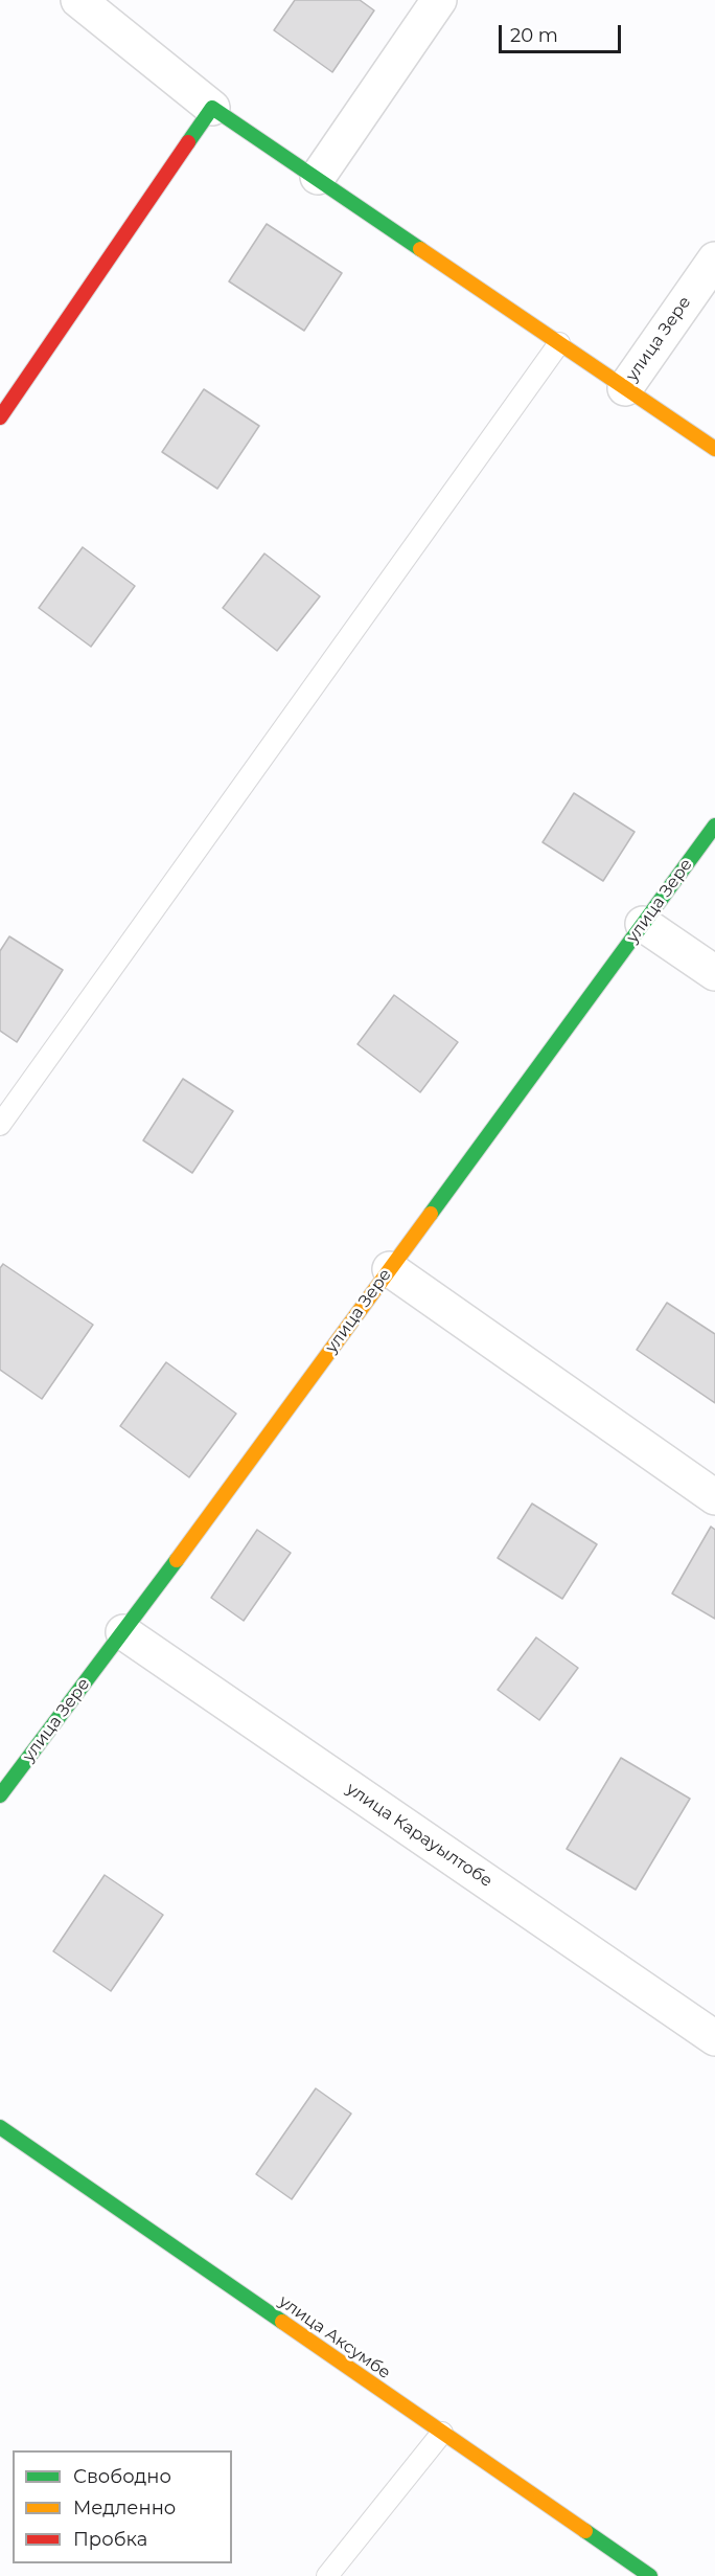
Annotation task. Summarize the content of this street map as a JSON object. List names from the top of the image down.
{
  "streets": {
    "street": ["улица Зере", "улица Карауылтобе", "улица Аксумбе"]
  },
  "crossings": [
    ["улица Зере", "улица Карауылтобе"]
  ],
  "legend": ["Свободно", "Медленно", "Пробка"],
  "scale_bar": "20 m"
}
